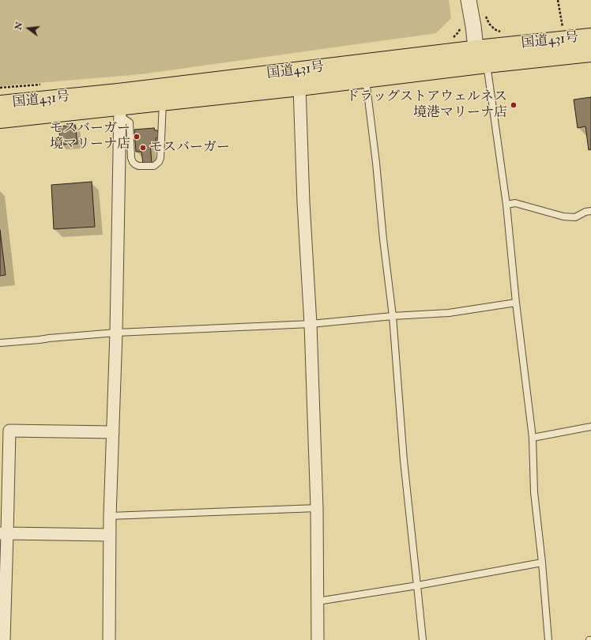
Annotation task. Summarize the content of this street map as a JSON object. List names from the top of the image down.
{
  "streets": {
    "highway": ["国道431号"]
  },
  "places": ["ドラッグストアウェルネス 境港マリーナ店", "モスバーガー 境マリーナ店", "モスバーガー"],
  "north": "left"
}
